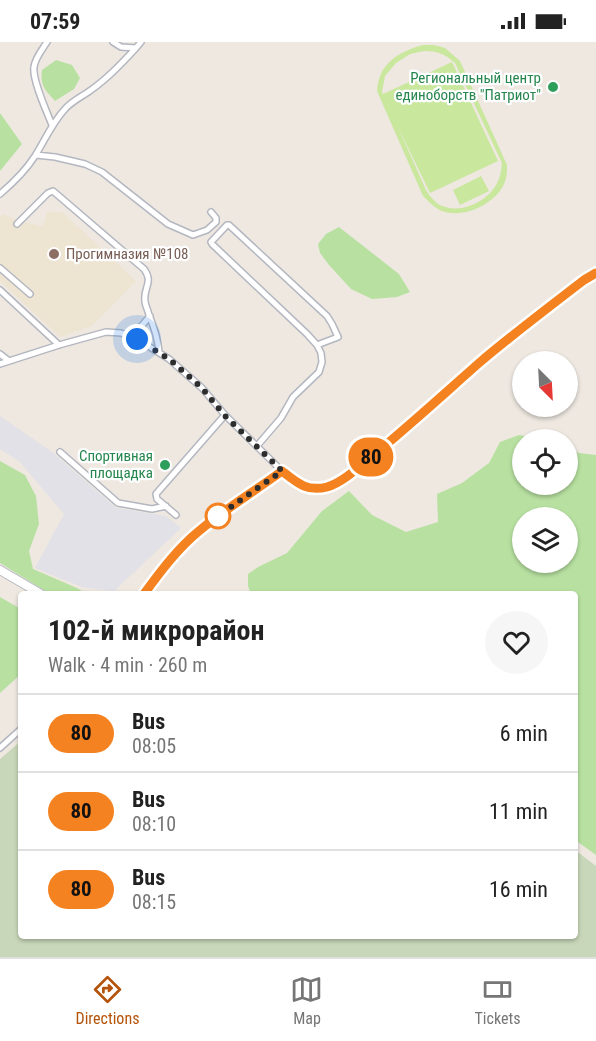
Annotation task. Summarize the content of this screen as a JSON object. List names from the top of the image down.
{
  "places": ["Региональный центр единоборств \"Патриот\"", "Прогимназия №108", "Спортивная площадка"],
  "lines": ["bus line 80"],
  "north": "bottom right",
  "page": {
    "status": "07:59",
    "on_map": "80",
    "heading": ["102-й микрорайон", "Walk · 4 min · 260 m"],
    "list": [
      {
        "mark": "80",
        "name": "Bus",
        "note": "08:05",
        "value": "6 min"
      },
      {
        "mark": "80",
        "name": "Bus",
        "note": "08:10",
        "value": "11 min"
      },
      {
        "mark": "80",
        "name": "Bus",
        "note": "08:15",
        "value": "16 min"
      }
    ],
    "tabs": ["Directions", "Map", "Tickets"]
  }
}
